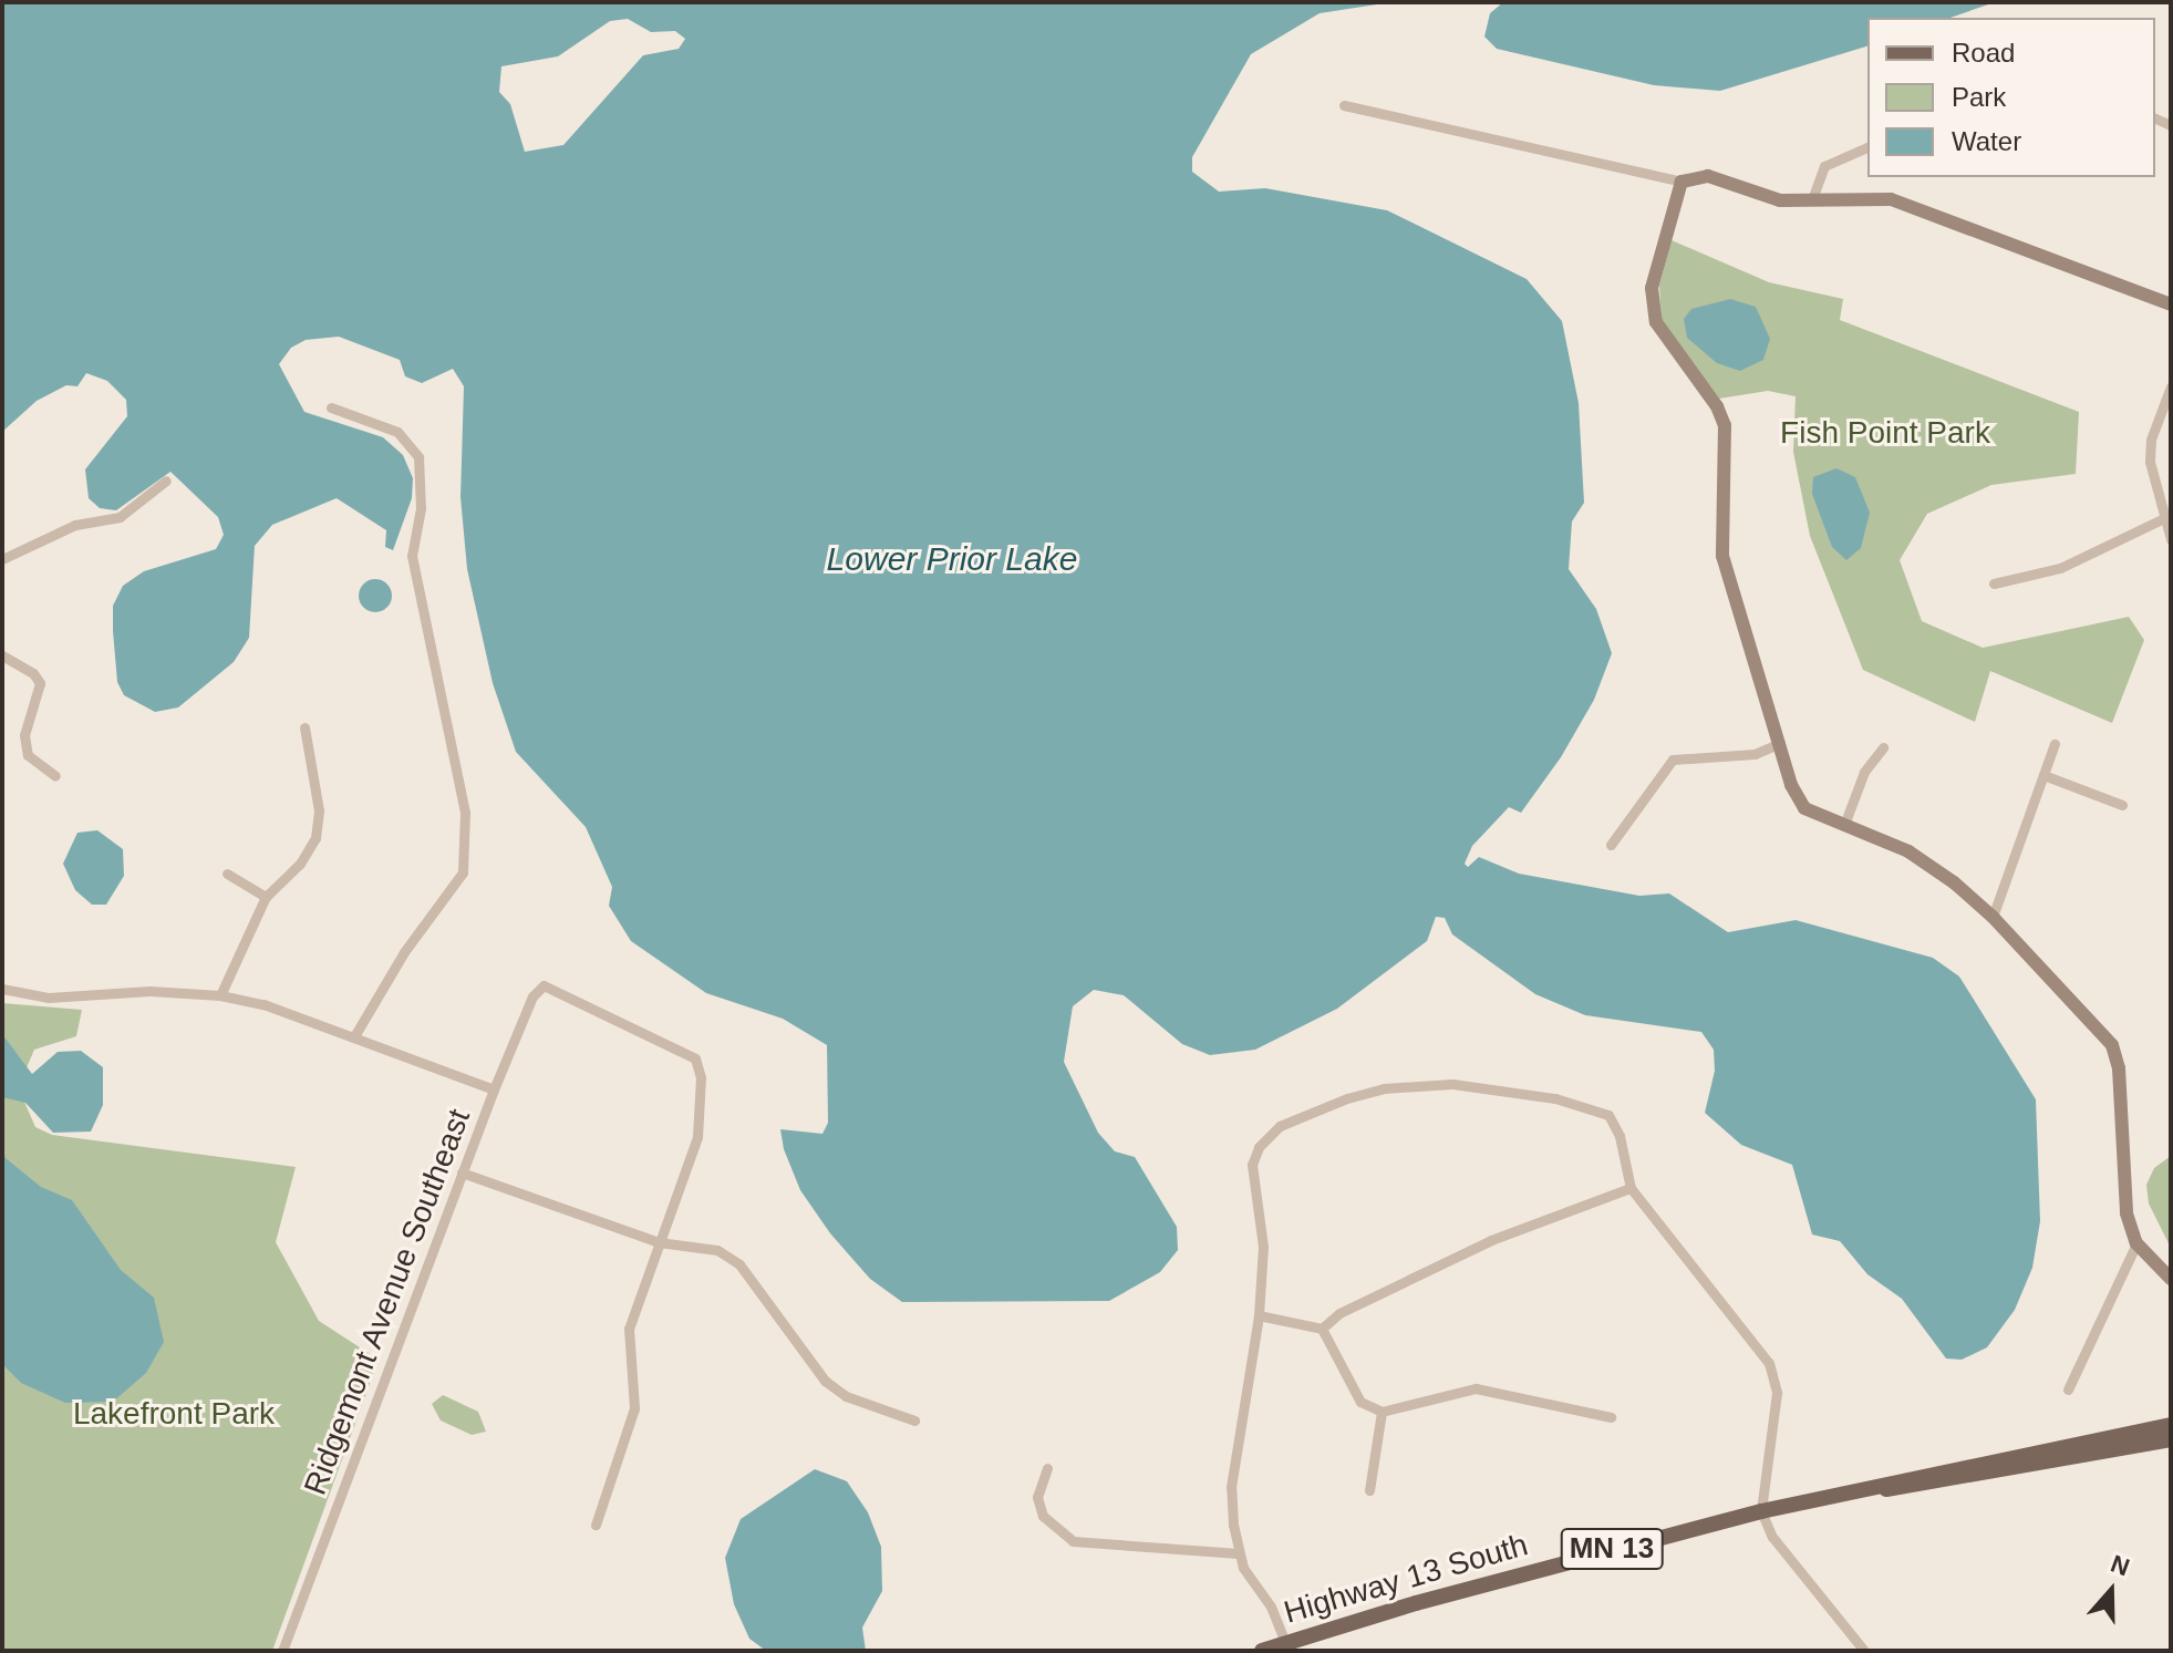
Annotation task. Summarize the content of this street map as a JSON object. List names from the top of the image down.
{
  "streets": {
    "main road": ["MN 13", "Highway 13 South"],
    "street": ["Ridgemont Avenue Southeast"]
  },
  "water": ["Lower Prior Lake"],
  "parks": ["Fish Point Park", "Lakefront Park"],
  "legend": ["Road", "Park", "Water"],
  "north": "top"
}
